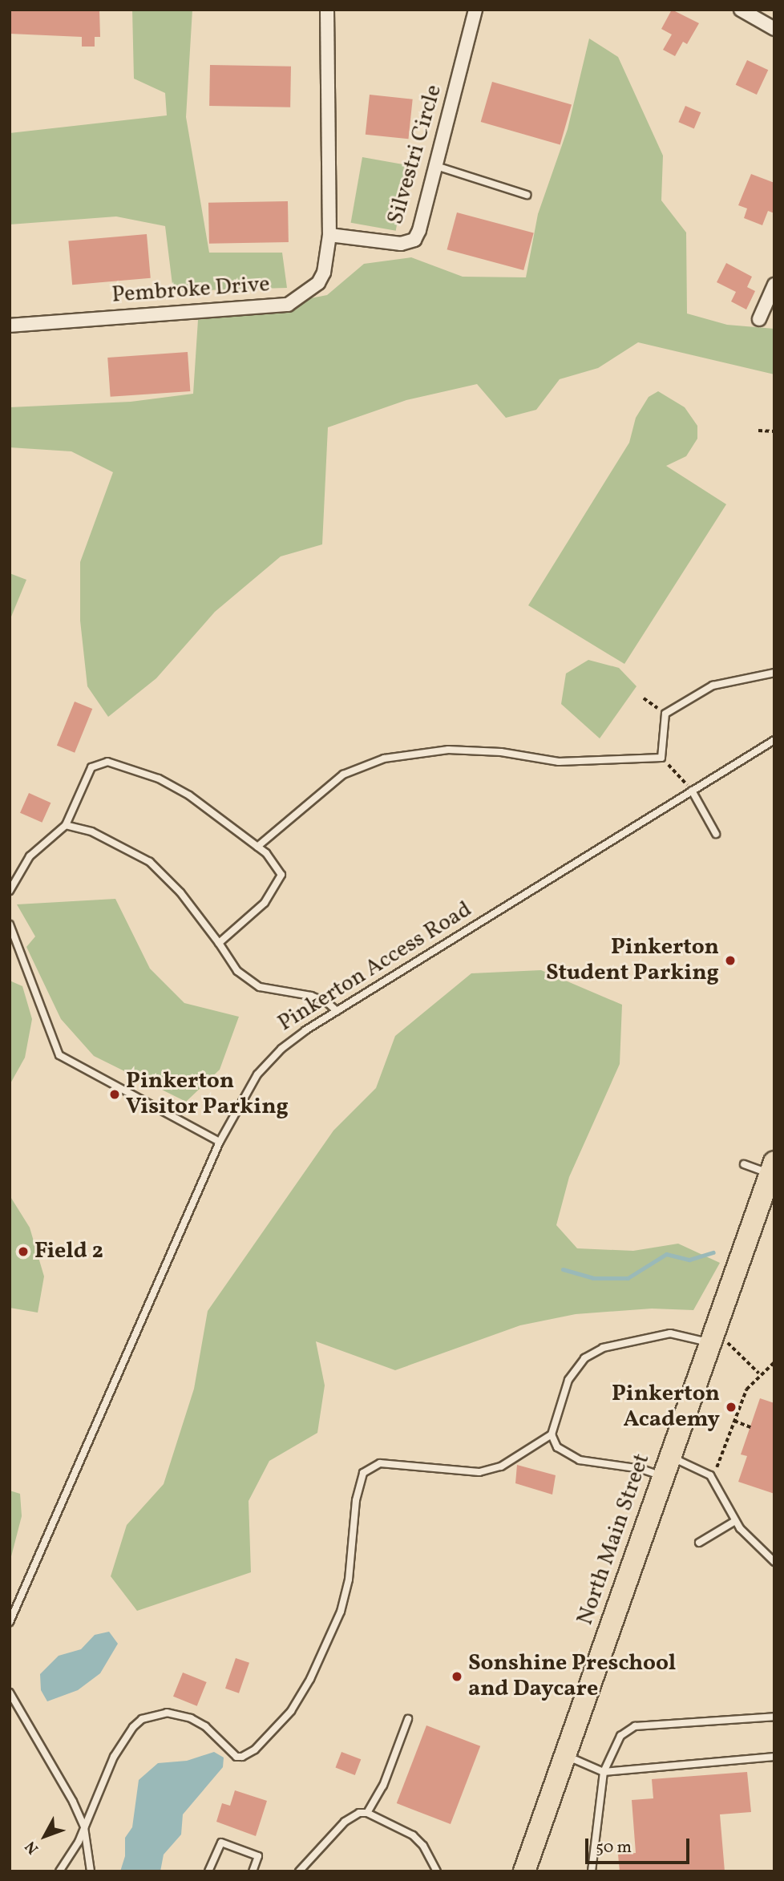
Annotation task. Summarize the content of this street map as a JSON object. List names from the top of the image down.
{
  "streets": {
    "main road": ["North Main Street"],
    "street": ["Silvestri Circle", "Pembroke Drive"],
    "lane": ["Pinkerton Access Road"]
  },
  "crossings": [
    ["Silvestri Circle", "Pembroke Drive"]
  ],
  "places": [
    "Pinkerton Student Parking",
    "Pinkerton Visitor Parking",
    "Field 2",
    "Pinkerton Academy",
    "Sonshine Preschool and Daycare"
  ],
  "scale_bar": "50 m",
  "north": "bottom left"
}
